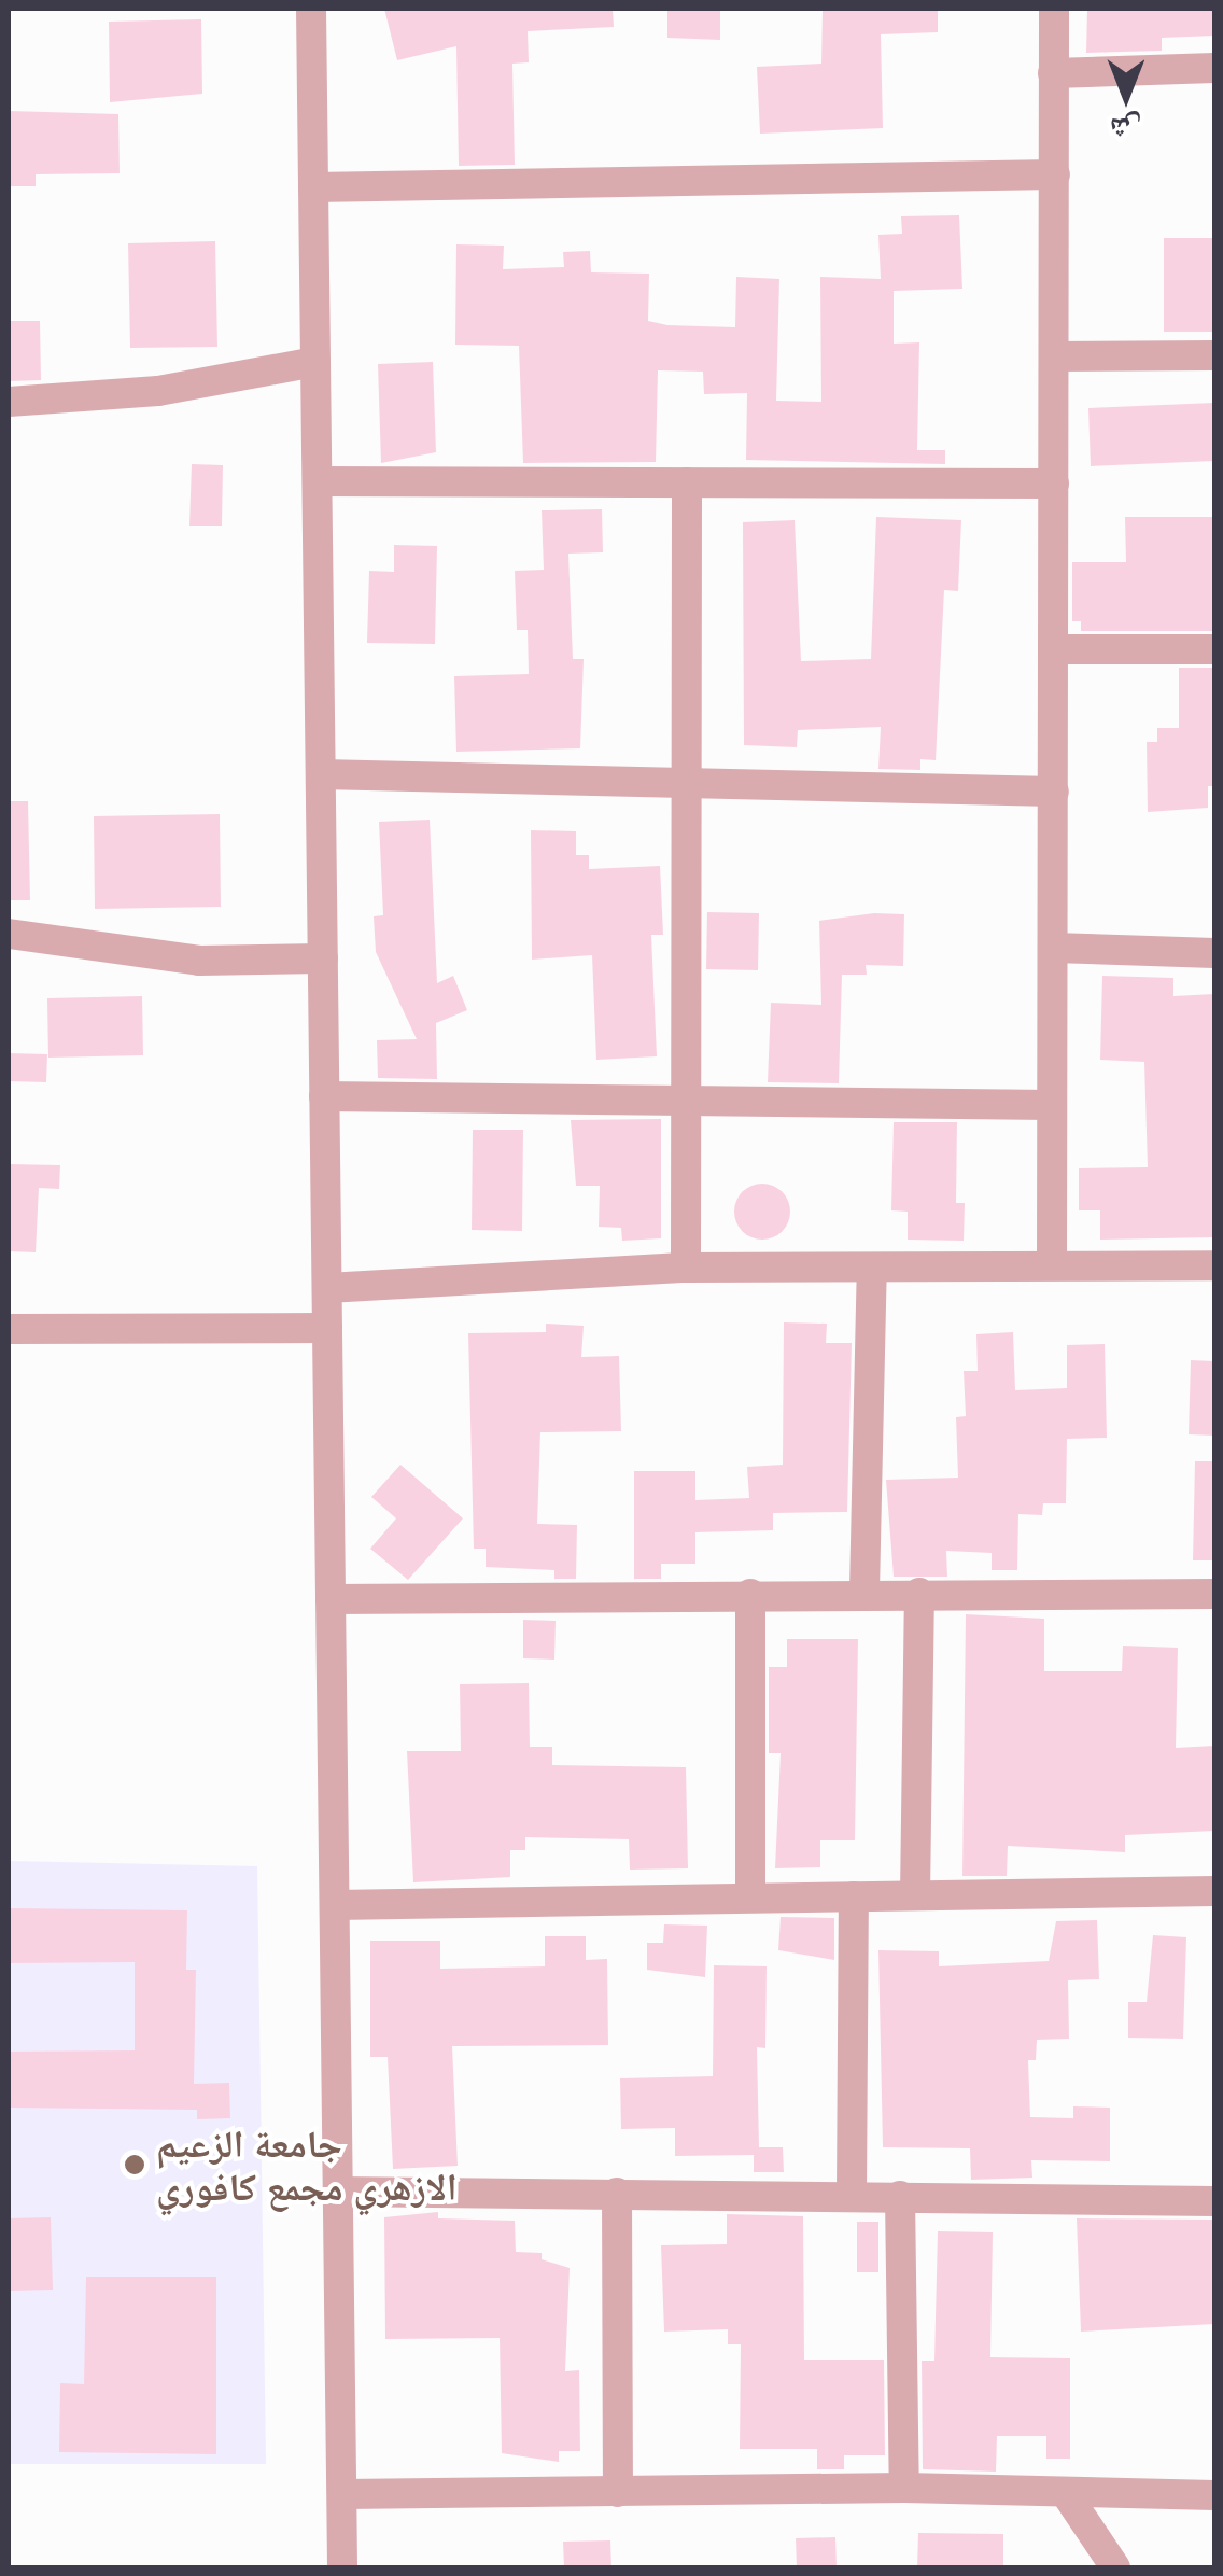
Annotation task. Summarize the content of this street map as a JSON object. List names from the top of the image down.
{
  "places": ["جامعة الزعيم الازهري مجمع كافوري"],
  "north": "bottom"
}
